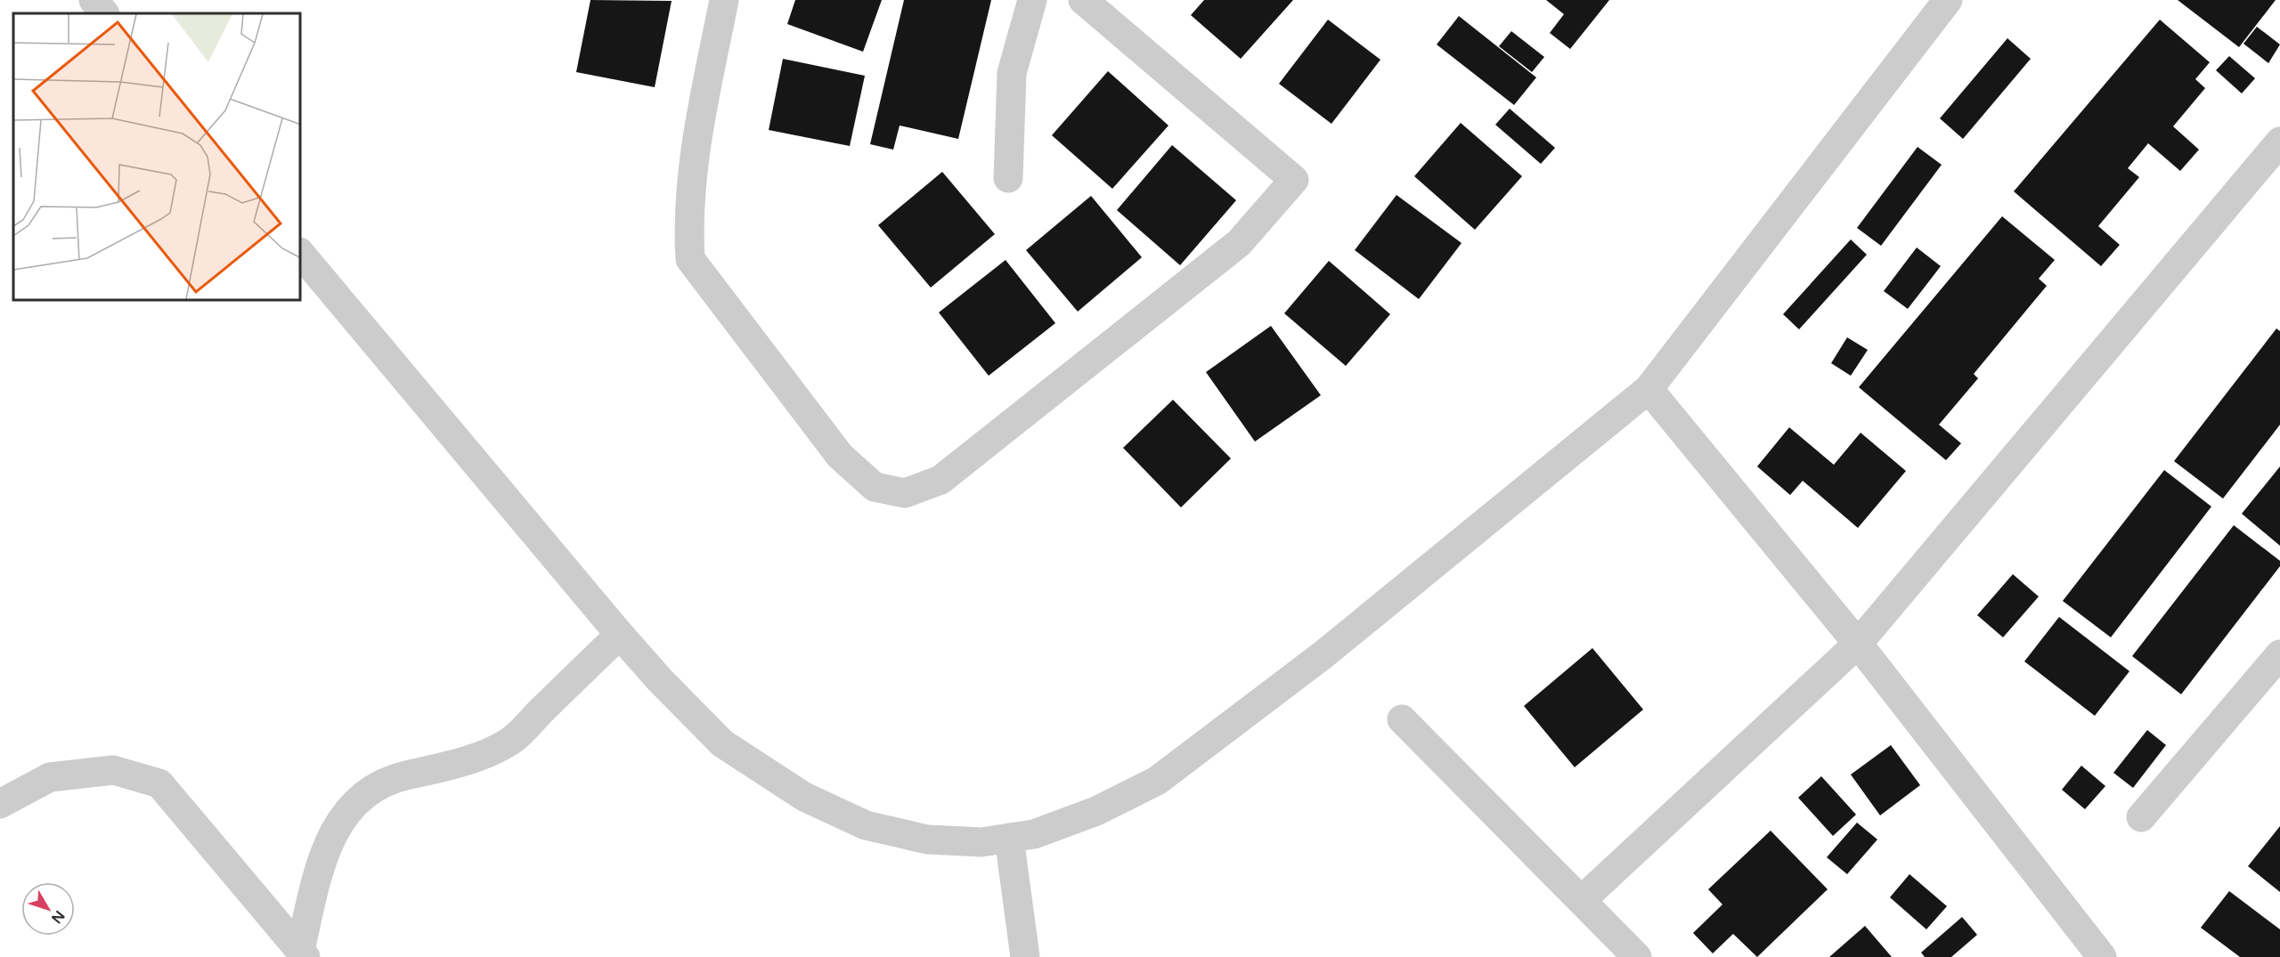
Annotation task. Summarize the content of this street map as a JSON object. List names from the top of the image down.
{
  "north": "bottom right"
}
